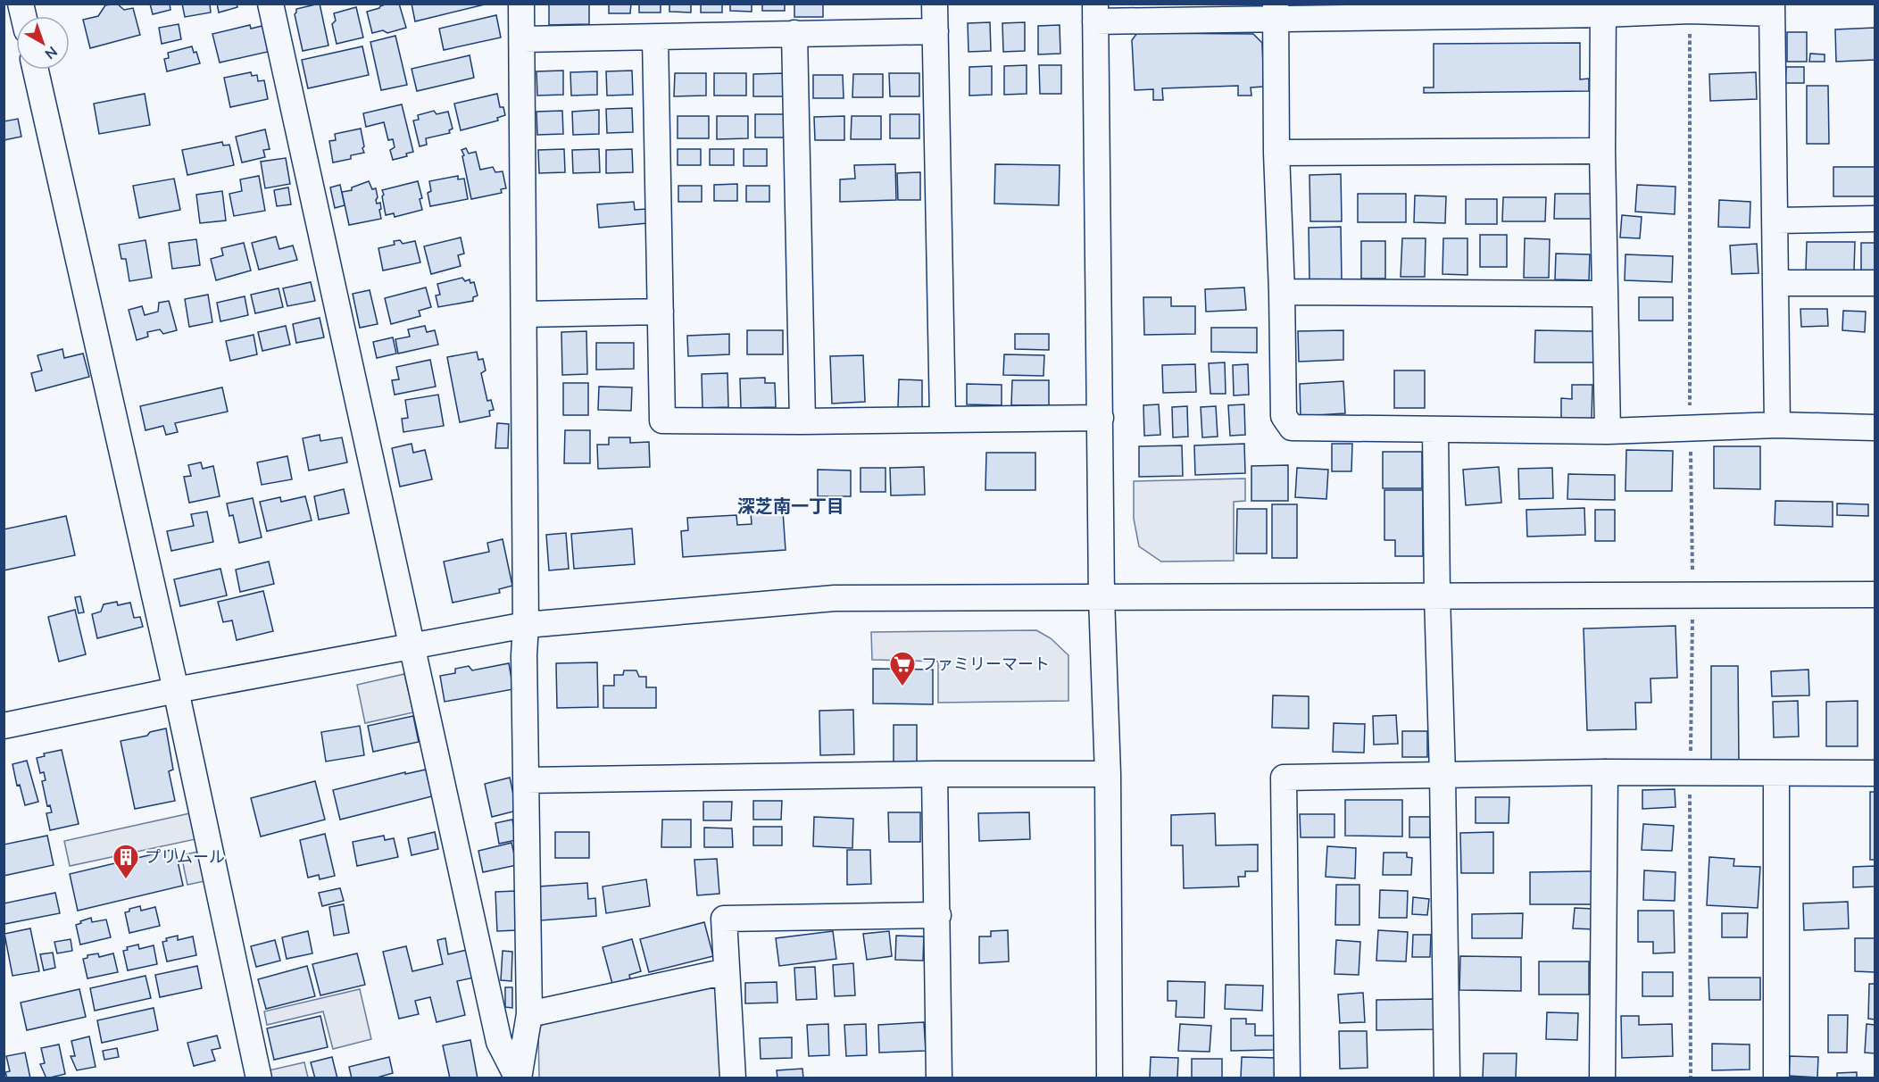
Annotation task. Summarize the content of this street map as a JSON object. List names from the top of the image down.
{
  "districts": ["深芝南一丁目"],
  "places": {
    "supermarket": ["ファミリーマート"],
    "building": ["プリムール"]
  },
  "north": "bottom right"
}
